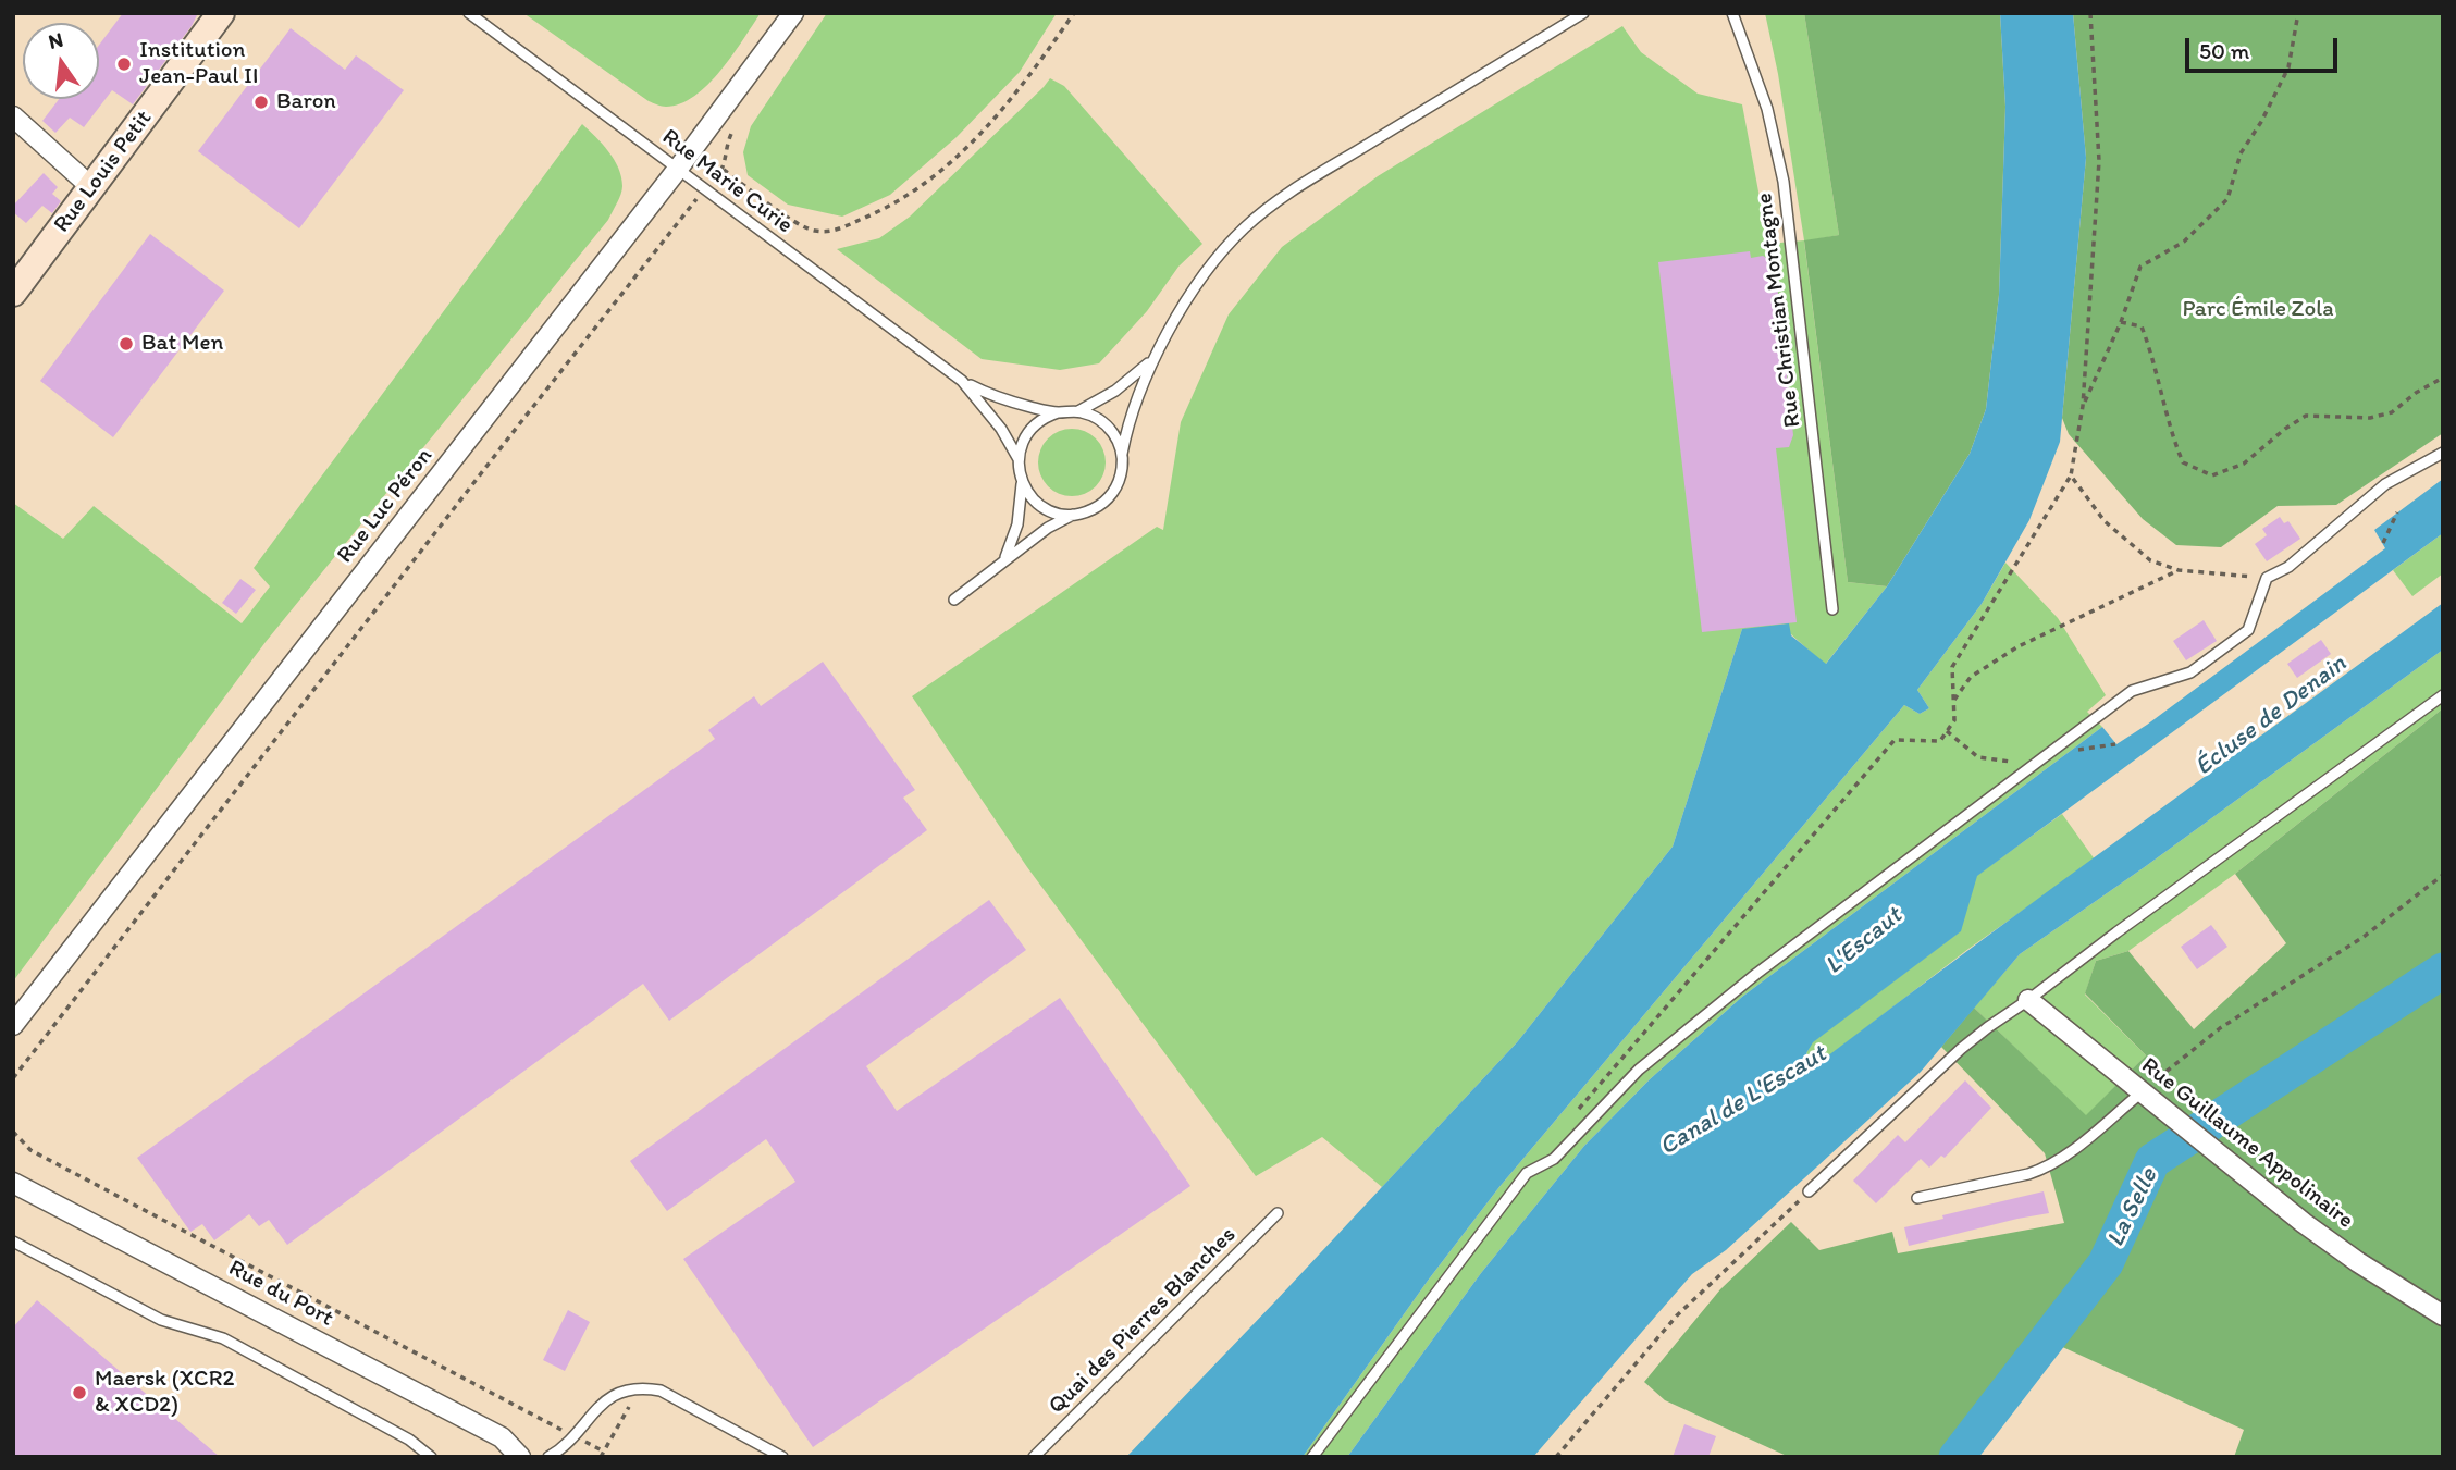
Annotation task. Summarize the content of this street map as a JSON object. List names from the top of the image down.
{
  "streets": {
    "street": [
      "Rue Louis Petit",
      "Rue Luc Péron",
      "Rue Guillaume Appolinaire",
      "Rue du Port"
    ],
    "lane": ["Rue Marie Curie", "Rue Christian Montagne", "Quai des Pierres Blanches"]
  },
  "crossings": [
    ["Rue Marie Curie", "Rue Luc Péron"]
  ],
  "water": [
    "Écluse de Denain",
    "L'Escaut",
    "Canal de L'Escaut",
    "La Selle"
  ],
  "parks": ["Parc Émile Zola"],
  "places": [
    "Institution Jean-Paul II",
    "Baron",
    "Bat Men",
    "Maersk (XCR2 & XCD2)"
  ],
  "scale_bar": "50 m",
  "north": "top"
}
